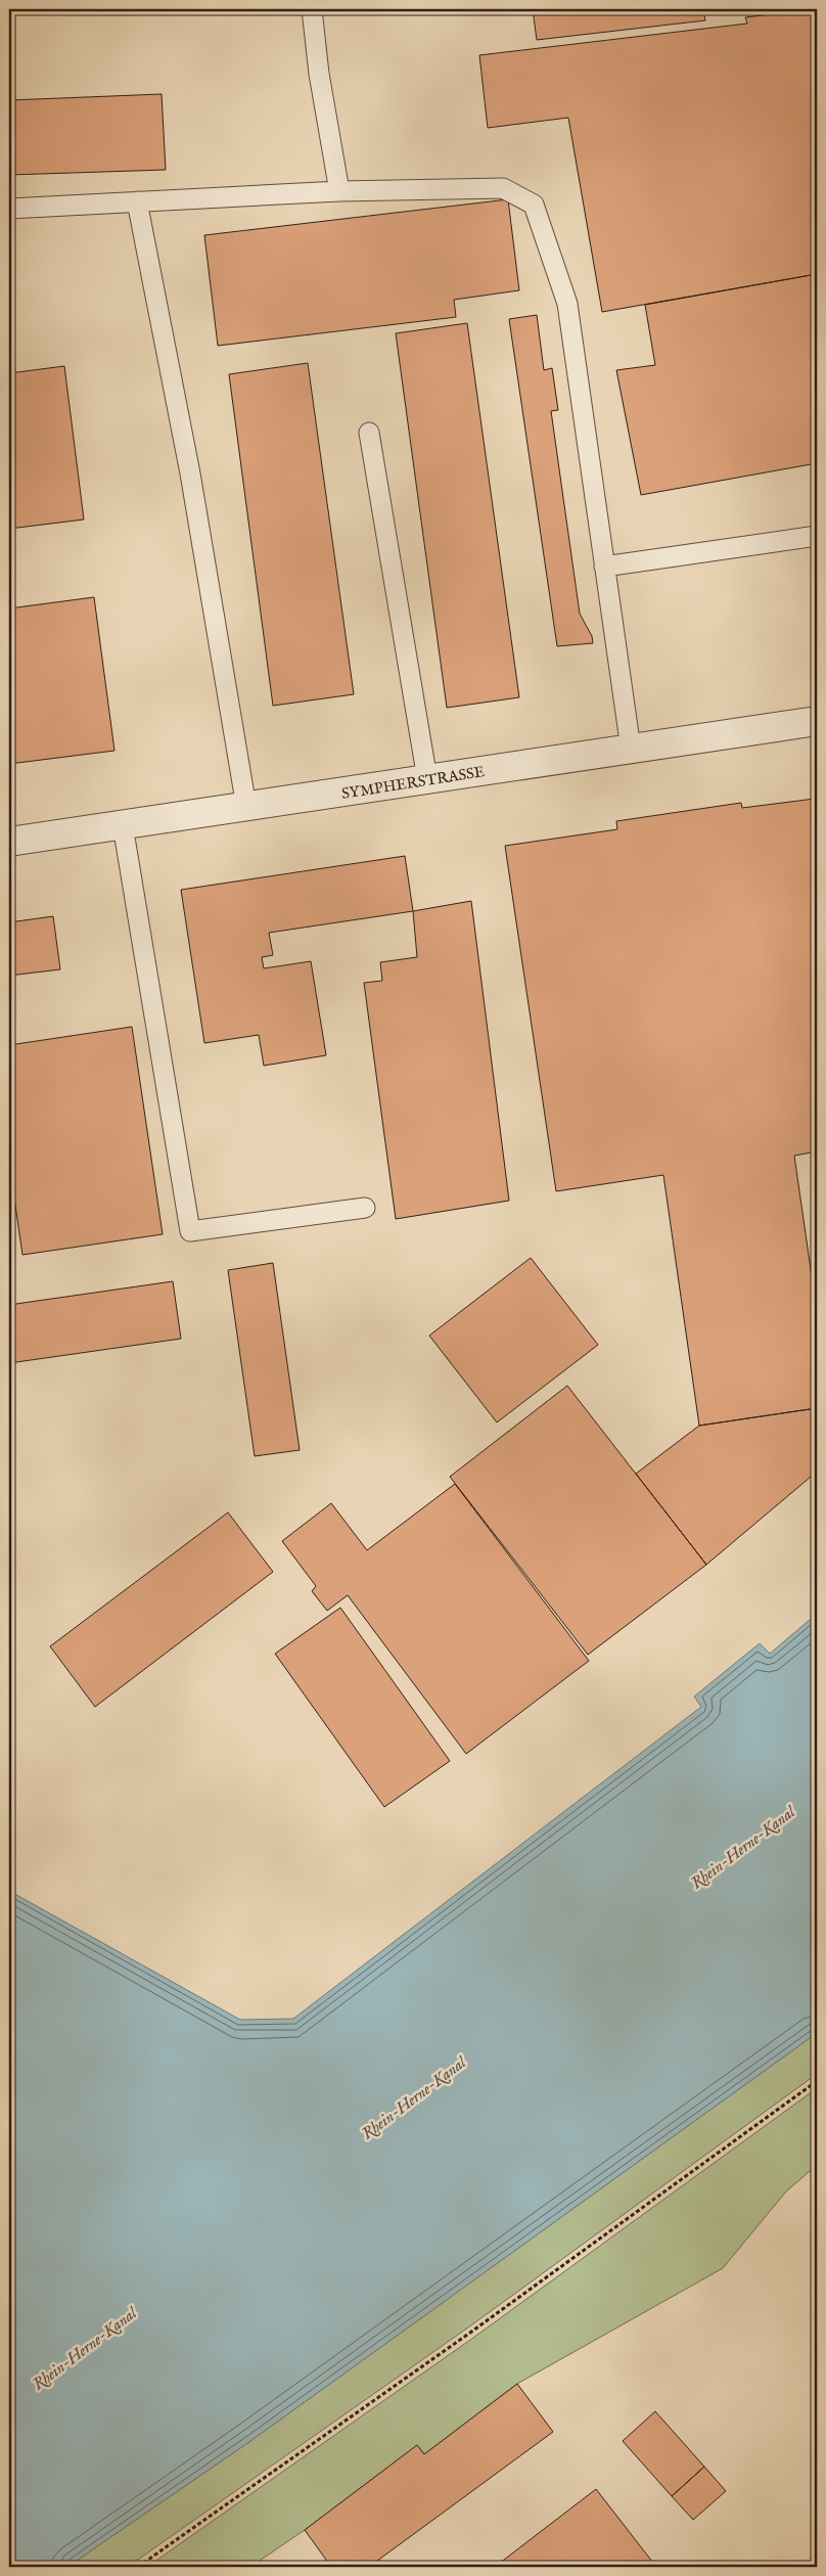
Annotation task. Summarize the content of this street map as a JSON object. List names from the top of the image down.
{
  "streets": {
    "street": ["SYMPHERSTRASSE"]
  },
  "water": ["Rhein-Herne-Kanal"]
}
